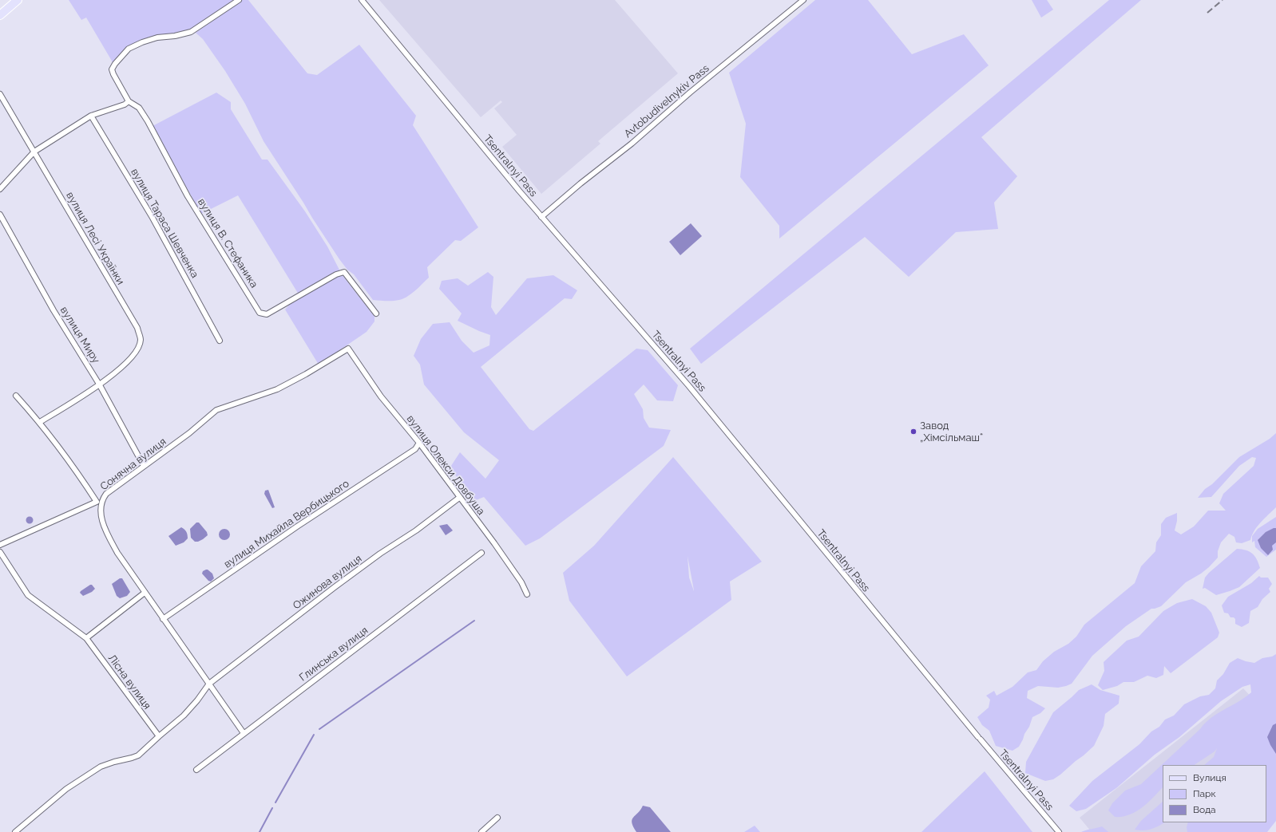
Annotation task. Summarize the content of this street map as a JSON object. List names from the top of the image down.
{
  "streets": {
    "street": [
      "Avtobudivelnykiv Pass",
      "Tsentralnyi Pass",
      "вулиця Тараса Шевченка",
      "вулиця Лесі Українки",
      "вулиця В. Стефаника",
      "вулиця Миру",
      "Сонячна вулиця",
      "вулиця Олекси Довбуша",
      "вулиця Михайла Вербицького",
      "Ожинова вулиця",
      "Глинська вулиця",
      "Лісна вулиця"
    ]
  },
  "crossings": [
    ["Avtobudivelnykiv Pass", "Tsentralnyi Pass"],
    ["вулиця Лесі Українки", "вулиця Миру"],
    ["вулиця Миру", "Сонячна вулиця"],
    ["Сонячна вулиця", "вулиця Олекси Довбуша"],
    ["Сонячна вулиця", "вулиця Михайла Вербицького"],
    ["Сонячна вулиця", "Ожинова вулиця"],
    ["Сонячна вулиця", "Глинська вулиця"],
    ["вулиця Олекси Довбуша", "вулиця Михайла Вербицького"],
    ["вулиця Олекси Довбуша", "Ожинова вулиця"]
  ],
  "places": ["Завод „Хімсільмаш“"],
  "legend": ["Вулиця", "Парк", "Вода"]
}
